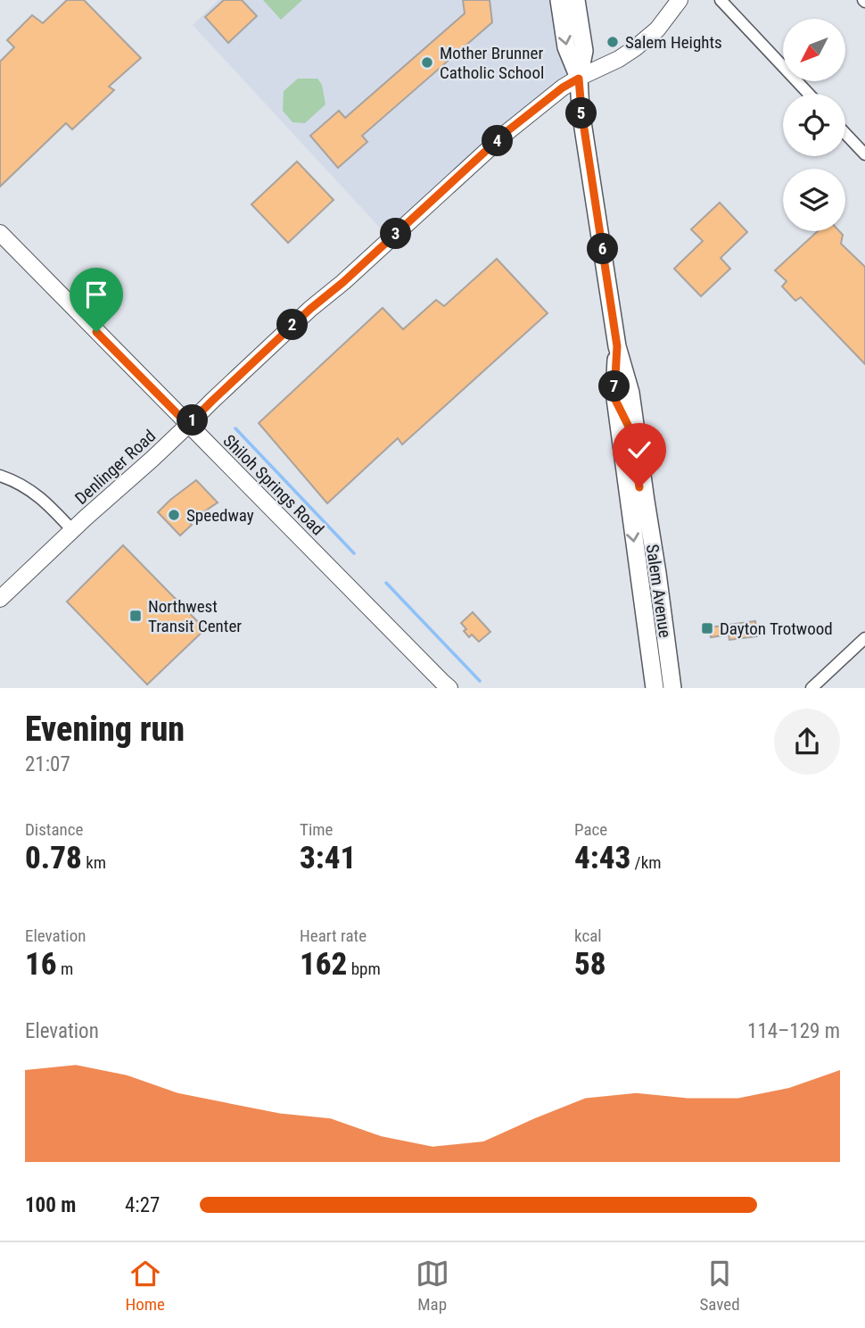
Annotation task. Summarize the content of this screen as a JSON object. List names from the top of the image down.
{
  "streets": {
    "main road": ["Salem Avenue"],
    "street": ["Denlinger Road", "Shiloh Springs Road"]
  },
  "crossings": [
    ["Denlinger Road", "Shiloh Springs Road"],
    ["Denlinger Road", "Salem Avenue"]
  ],
  "places": {
    "other": ["Salem Heights", "Mother Brunner Catholic School", "Speedway"],
    "transit": ["Northwest Transit Center", "Dayton Trotwood"]
  },
  "north": "bottom left",
  "page": {
    "pins": [
      "5",
      "4",
      "3",
      "6",
      "2",
      "7",
      "1"
    ],
    "heading": ["Evening run", "21:07"],
    "stats": [
      ["Distance", "0.78 km"],
      ["Time", "3:41"],
      ["Pace", "4:43 /km"],
      ["Elevation", "16 m"],
      ["Heart rate", "162 bpm"],
      ["kcal", "58"]
    ],
    "chart": ["Elevation", "114–129 m"],
    "list": [
      {
        "name": "100 m",
        "note": "4:27"
      }
    ],
    "tabs": ["Home", "Map", "Saved"]
  }
}
